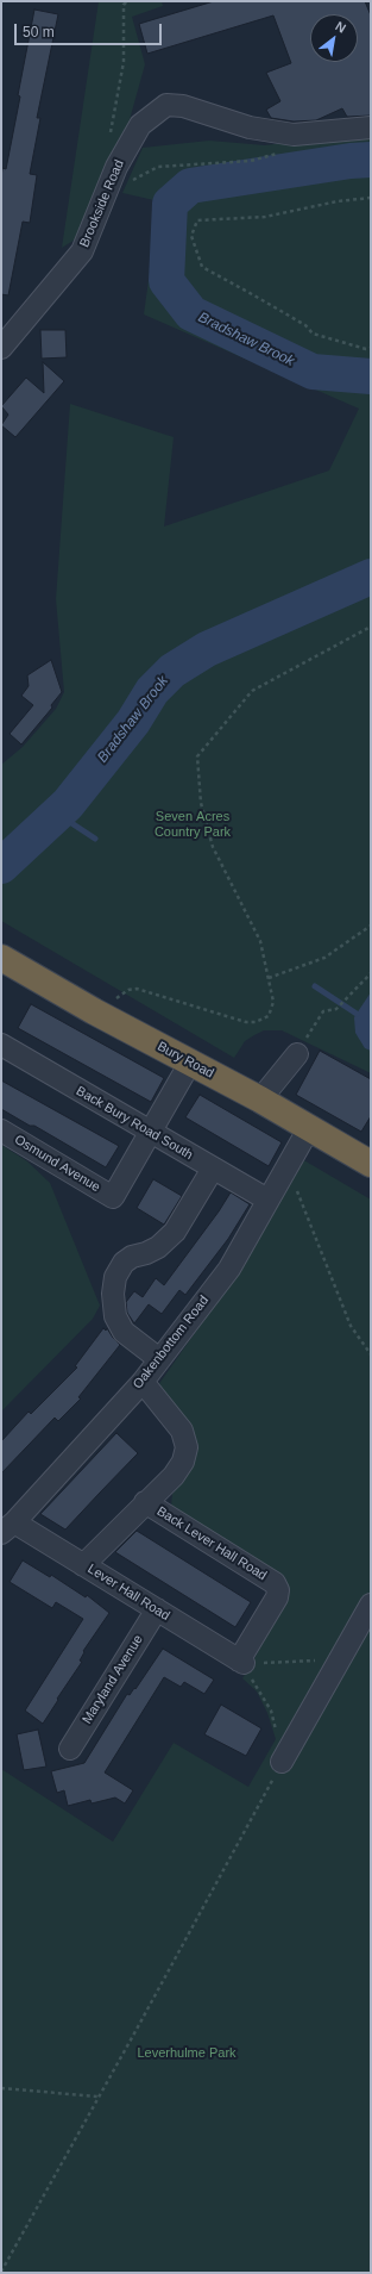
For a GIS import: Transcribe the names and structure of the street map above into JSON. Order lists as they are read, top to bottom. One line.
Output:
{"streets":{"highway":["Bury Road"],"street":["Brookside Road","Back Bury Road South","Osmund Avenue","Oakenbottom Road","Back Lever Hall Road","Lever Hall Road","Maryland Avenue"]},"crossings":[["Bury Road","Oakenbottom Road"],["Back Bury Road South","Osmund Avenue"],["Back Bury Road South","Oakenbottom Road"],["Oakenbottom Road","Lever Hall Road"],["Back Lever Hall Road","Lever Hall Road"],["Lever Hall Road","Maryland Avenue"]],"water":["Bradshaw Brook"],"parks":["Seven Acres Country Park","Leverhulme Park"],"scale_bar":"50 m","north":"top right"}
